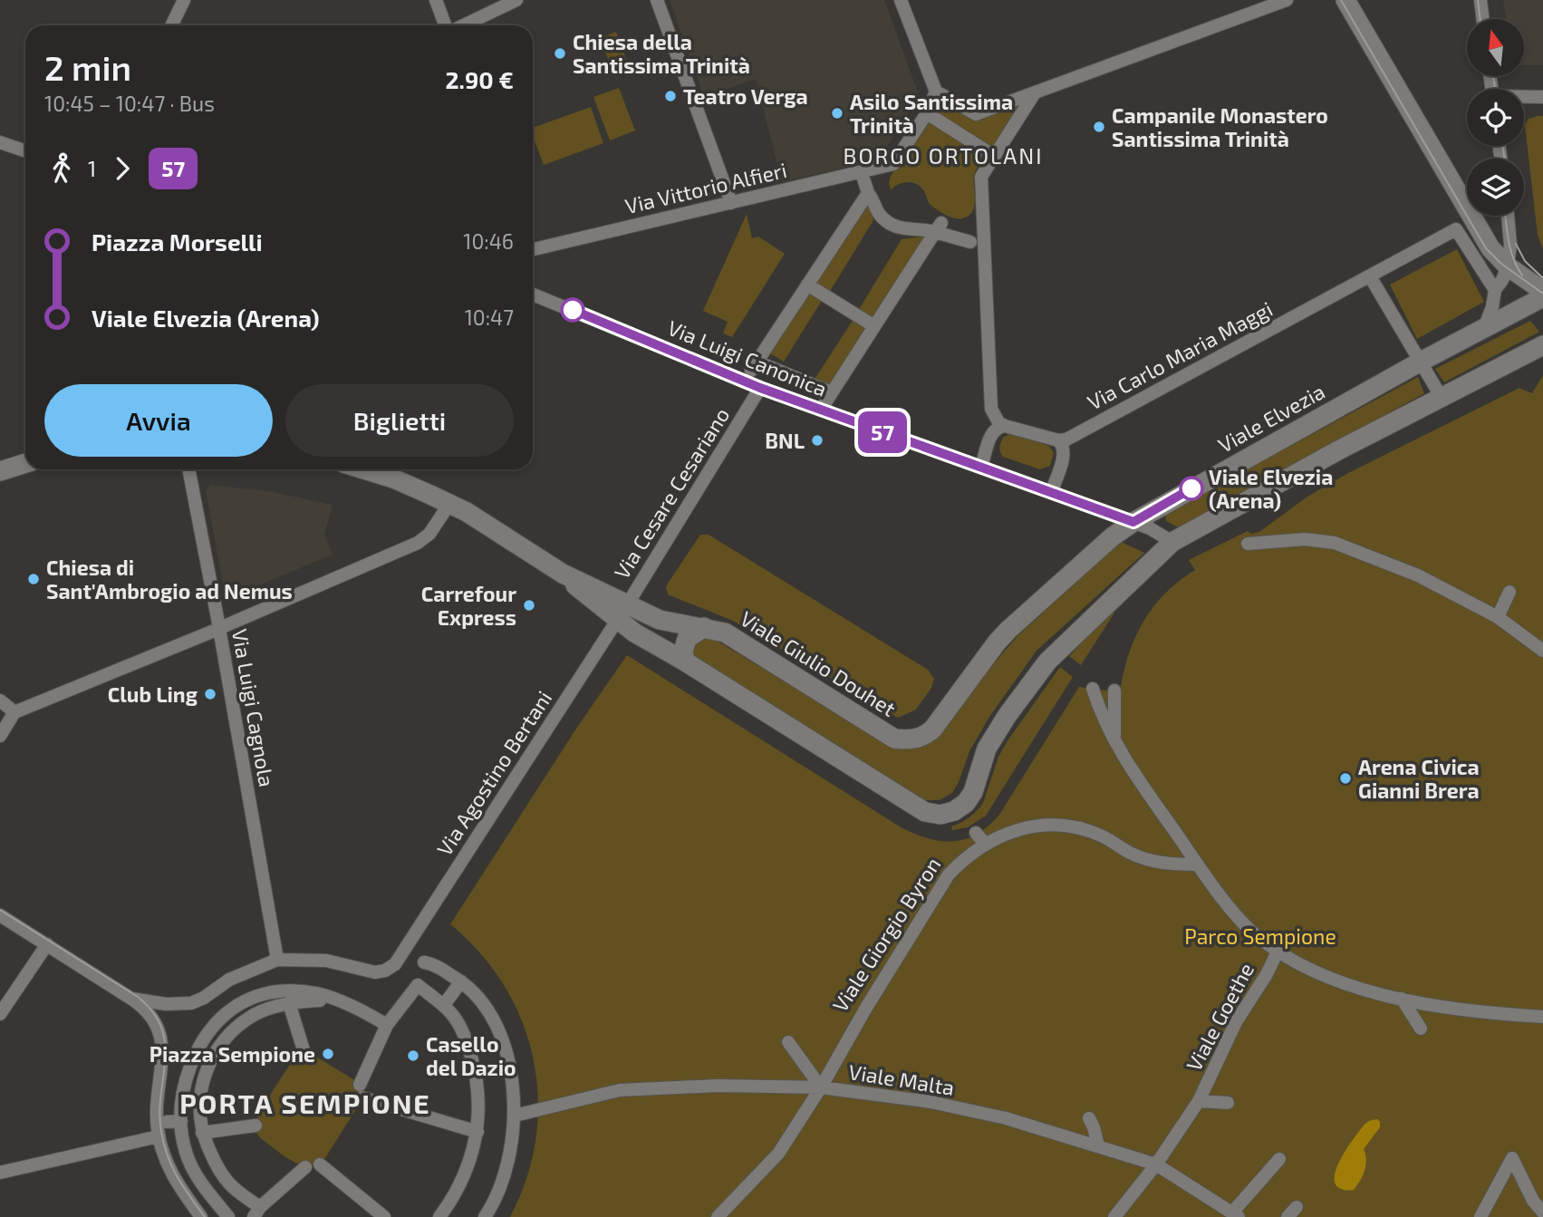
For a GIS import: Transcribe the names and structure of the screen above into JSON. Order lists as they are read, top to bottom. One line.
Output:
{"streets":{"main road":["Viale Elvezia","Viale Giulio Douhet"],"street":["Via Vittorio Alfieri","Via Carlo Maria Maggi","Via Luigi Canonica","Via Cesare Cesariano","Via Luigi Cagnola","Via Agostino Bertani","Viale Giorgio Byron","Viale Goethe","Viale Malta"]},"crossings":[["Via Luigi Canonica","Viale Elvezia"],["Via Luigi Canonica","Via Cesare Cesariano"],["Viale Elvezia","Viale Giulio Douhet"],["Via Cesare Cesariano","Viale Giulio Douhet"],["Via Cesare Cesariano","Via Agostino Bertani"],["Viale Giulio Douhet","Via Agostino Bertani"],["Via Luigi Cagnola","Via Agostino Bertani"],["Viale Giorgio Byron","Viale Malta"],["Viale Goethe","Viale Malta"]],"districts":["BORGO ORTOLANI","PORTA SEMPIONE"],"parks":["Parco Sempione"],"places":["Chiesa della Santissima Trinità","Teatro Verga","Asilo Santissima Trinità","Campanile Monastero Santissima Trinità","BNL","Viale Elvezia (Arena)","Chiesa di Sant'Ambrogio ad Nemus","Carrefour Express","Club Ling","Arena Civica Gianni Brera","Piazza Sempione","Casello del Dazio"],"lines":["bus line 57"],"north":"top","page":{"on_map":"57","heading":["2 min","10:45 – 10:47 · Bus","2.90 €"],"legs":["1","57"],"list":[{"name":"Piazza Morselli","value":"10:46"},{"name":"Viale Elvezia (Arena)","value":"10:47"}],"buttons":["Avvia","Biglietti"]}}
